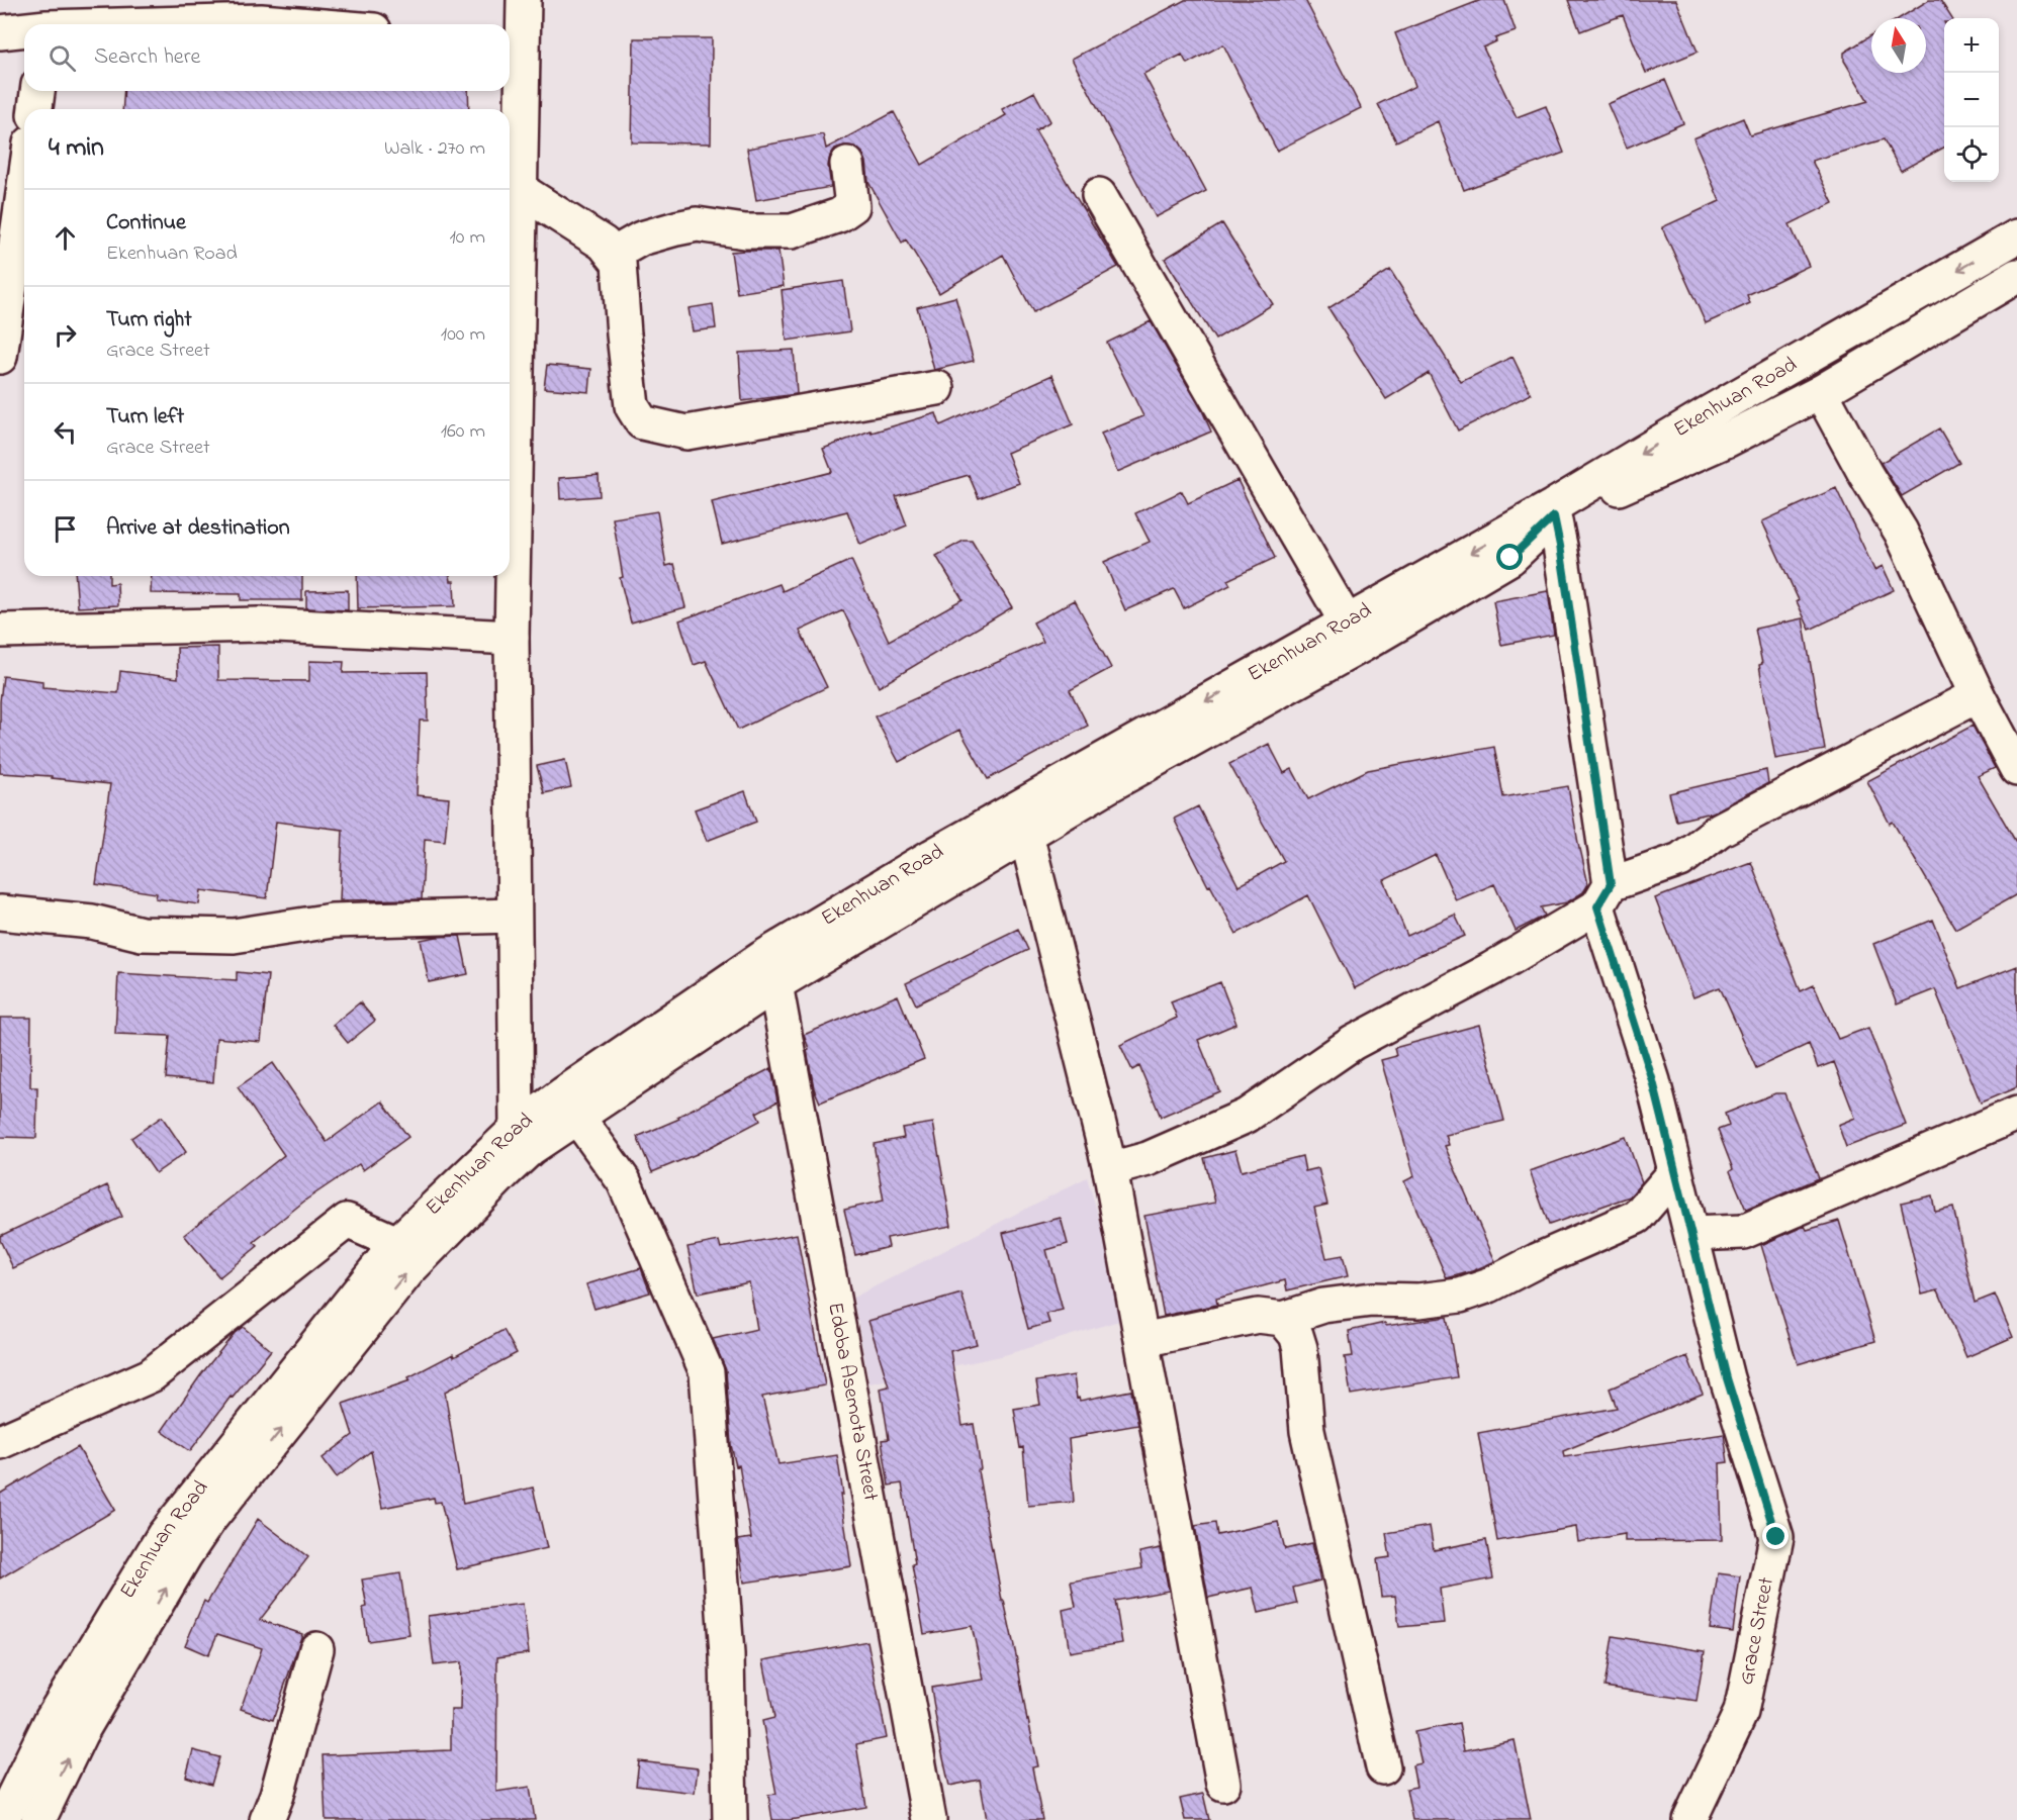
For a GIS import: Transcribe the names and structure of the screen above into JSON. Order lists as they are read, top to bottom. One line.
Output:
{"streets":{"street":["Ekenhuan Road","Edoba Asemota Street","Grace Street"]},"crossings":[["Ekenhuan Road","Edoba Asemota Street"],["Ekenhuan Road","Grace Street"]],"north":"top","page":{"map_buttons":["+","−"],"search":"Search here","heading":["4 min","Walk · 270 m"],"list":[["Continue","Ekenhuan Road","10 m"],["Turn right","Grace Street","100 m"],["Turn left","Grace Street","160 m"],"Arrive at destination"]}}
